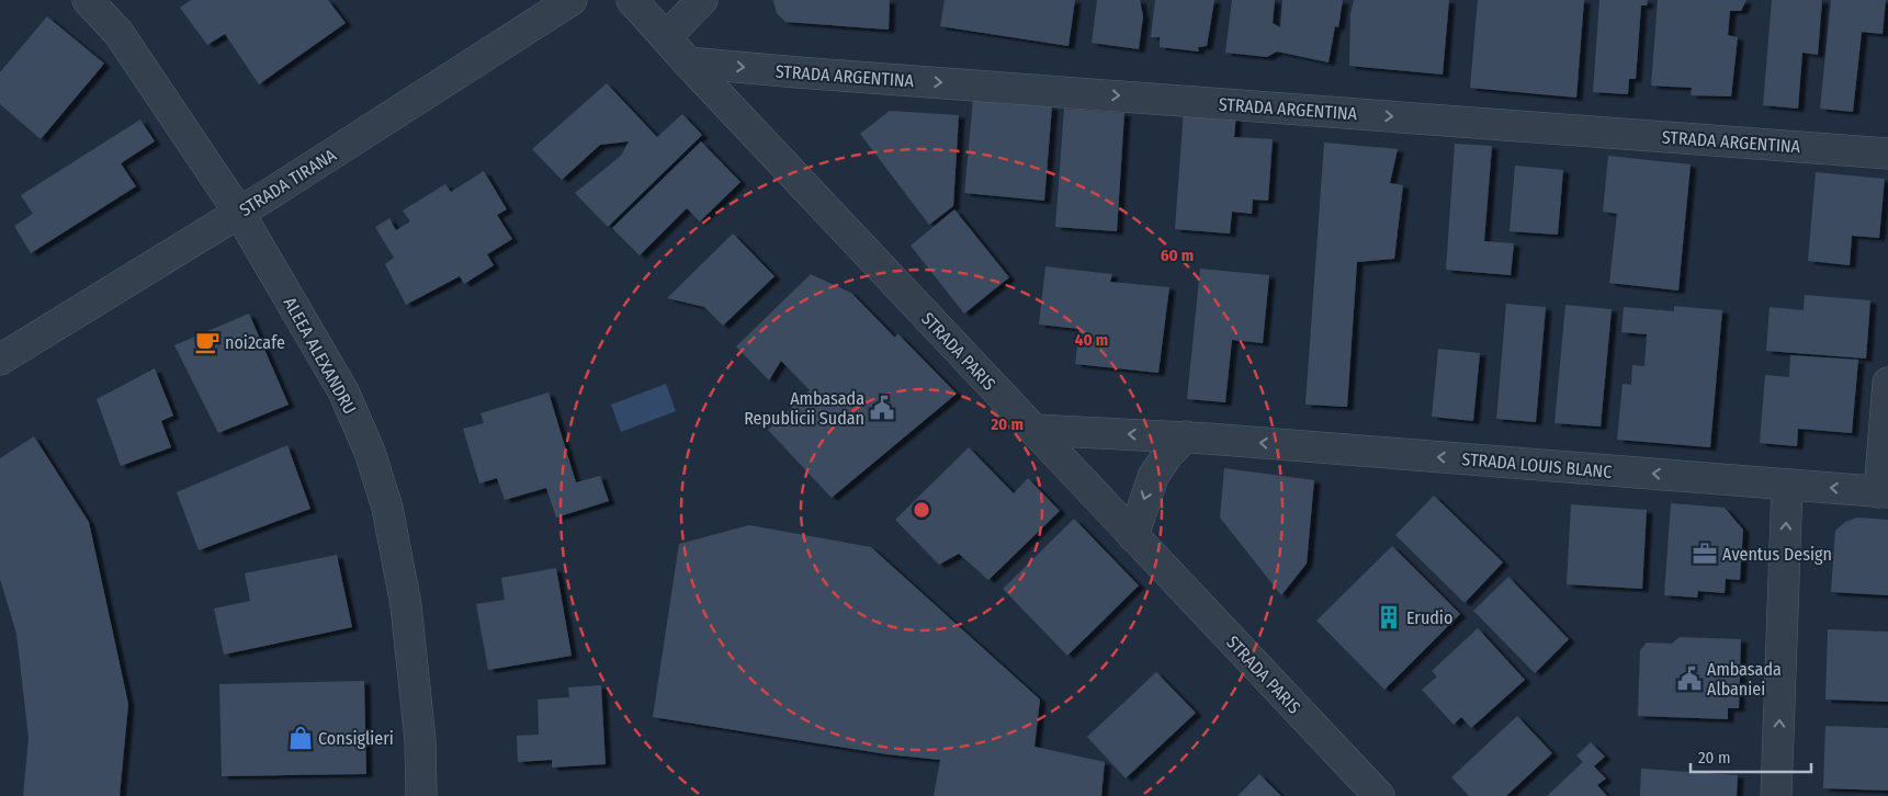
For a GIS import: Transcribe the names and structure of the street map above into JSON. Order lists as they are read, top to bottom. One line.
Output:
{"streets":{"street":["STRADA ARGENTINA","STRADA TIRANA","STRADA PARIS","ALEEA ALEXANDRU","STRADA LOUIS BLANC"]},"crossings":[["STRADA ARGENTINA","STRADA PARIS"],["STRADA TIRANA","ALEEA ALEXANDRU"],["STRADA PARIS","STRADA LOUIS BLANC"]],"one_way":["STRADA ARGENTINA","STRADA LOUIS BLANC"],"places":{"cafe":["noi2cafe"],"public building":["Ambasada Republicii Sudan","Ambasada Albaniei"],"office":["Aventus Design"],"building":["Erudio"],"shop":["Consiglieri"]},"scale_bar":"20 m","rings":["60 m","40 m","20 m"]}
